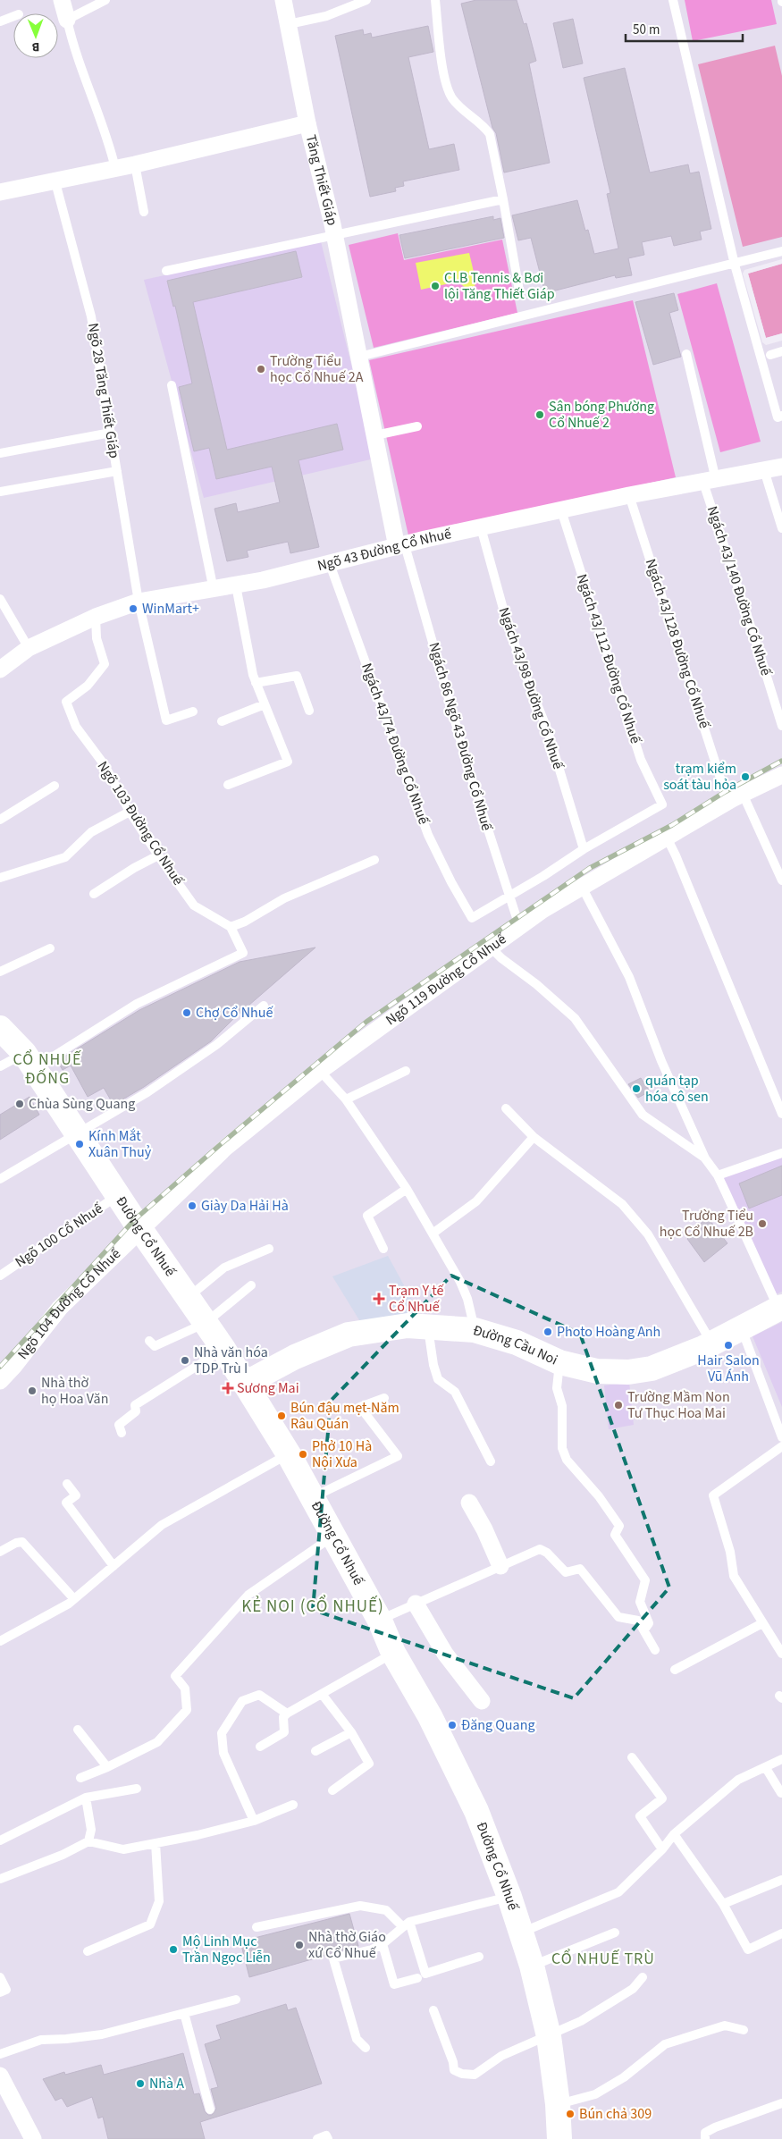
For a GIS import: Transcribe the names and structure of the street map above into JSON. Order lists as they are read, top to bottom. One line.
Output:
{"streets":{"main road":["Đường Cổ Nhuế","Đường Cầu Noi"],"street":["Tăng Thiết Giáp","Ngõ 43 Đường Cổ Nhuế","Ngõ 119 Đường Cổ Nhuế","Ngõ 104 Đường Cổ Nhuế"],"lane":["Ngõ 28 Tăng Thiết Giáp","Ngách 43/140 Đường Cổ Nhuế","Ngách 43/128 Đường Cổ Nhuế","Ngách 43/112 Đường Cổ Nhuế","Ngách 43/98 Đường Cổ Nhuế","Ngách 86 Ngõ 43 Đường Cổ Nhuế","Ngách 43/74 Đường Cổ Nhuế","Ngõ 103 Đường Cổ Nhuế","Ngõ 100 Cổ Nhuế"]},"crossings":[["Tăng Thiết Giáp","Ngõ 28 Tăng Thiết Giáp"],["Tăng Thiết Giáp","Ngõ 43 Đường Cổ Nhuế"],["Tăng Thiết Giáp","Ngách 86 Ngõ 43 Đường Cổ Nhuế"],["Ngõ 28 Tăng Thiết Giáp","Ngõ 43 Đường Cổ Nhuế"],["Ngõ 43 Đường Cổ Nhuế","Ngách 43/140 Đường Cổ Nhuế"],["Ngõ 43 Đường Cổ Nhuế","Ngách 43/128 Đường Cổ Nhuế"],["Ngõ 43 Đường Cổ Nhuế","Ngách 43/112 Đường Cổ Nhuế"],["Ngõ 43 Đường Cổ Nhuế","Ngách 43/98 Đường Cổ Nhuế"],["Ngõ 43 Đường Cổ Nhuế","Ngách 86 Ngõ 43 Đường Cổ Nhuế"],["Ngõ 43 Đường Cổ Nhuế","Ngách 43/74 Đường Cổ Nhuế"],["Ngõ 43 Đường Cổ Nhuế","Ngõ 103 Đường Cổ Nhuế"],["Ngách 43/112 Đường Cổ Nhuế","Ngách 43/98 Đường Cổ Nhuế"],["Ngách 86 Ngõ 43 Đường Cổ Nhuế","Ngách 43/74 Đường Cổ Nhuế"],["Ngách 86 Ngõ 43 Đường Cổ Nhuế","Ngõ 119 Đường Cổ Nhuế"],["Ngõ 119 Đường Cổ Nhuế","Đường Cổ Nhuế"],["Ngõ 119 Đường Cổ Nhuế","Ngõ 104 Đường Cổ Nhuế"],["Ngõ 100 Cổ Nhuế","Đường Cổ Nhuế"],["Đường Cổ Nhuế","Ngõ 104 Đường Cổ Nhuế"],["Đường Cổ Nhuế","Đường Cầu Noi"]],"districts":["CỔ NHUẾ ĐỐNG","KẺ NOI (CỔ NHUẾ)","CỔ NHUẾ TRÙ"],"places":{"other":["CLB Tennis & Bơi lội Tăng Thiết Giáp","Trường Tiểu học Cổ Nhuế 2A","Sân bóng Phường Cổ Nhuế 2","WinMart+","trạm kiểm soát tàu hỏa","Chợ Cổ Nhuế","quán tạp hóa cô sen","Chùa Sùng Quang","Kính Mắt Xuân Thuỷ","Giày Da Hải Hà","Trường Tiểu học Cổ Nhuế 2B","Photo Hoàng Anh","Hair Salon Vũ Ánh","Nhà văn hóa TDP Trù I","Nhà thờ họ Hoa Văn","Trường Mầm Non Tư Thục Hoa Mai","Bún đậu mẹt-Năm Râu Quán","Phở 10 Hà Nội Xưa","Đăng Quang","Nhà thờ Giáo xứ Cổ Nhuế","Mộ Linh Mục Trần Ngọc Liễn","Nhà A","Bún chả 309"],"health":["Trạm Y tế Cổ Nhuế","Sương Mai"]},"scale_bar":"50 m","north":"bottom"}
